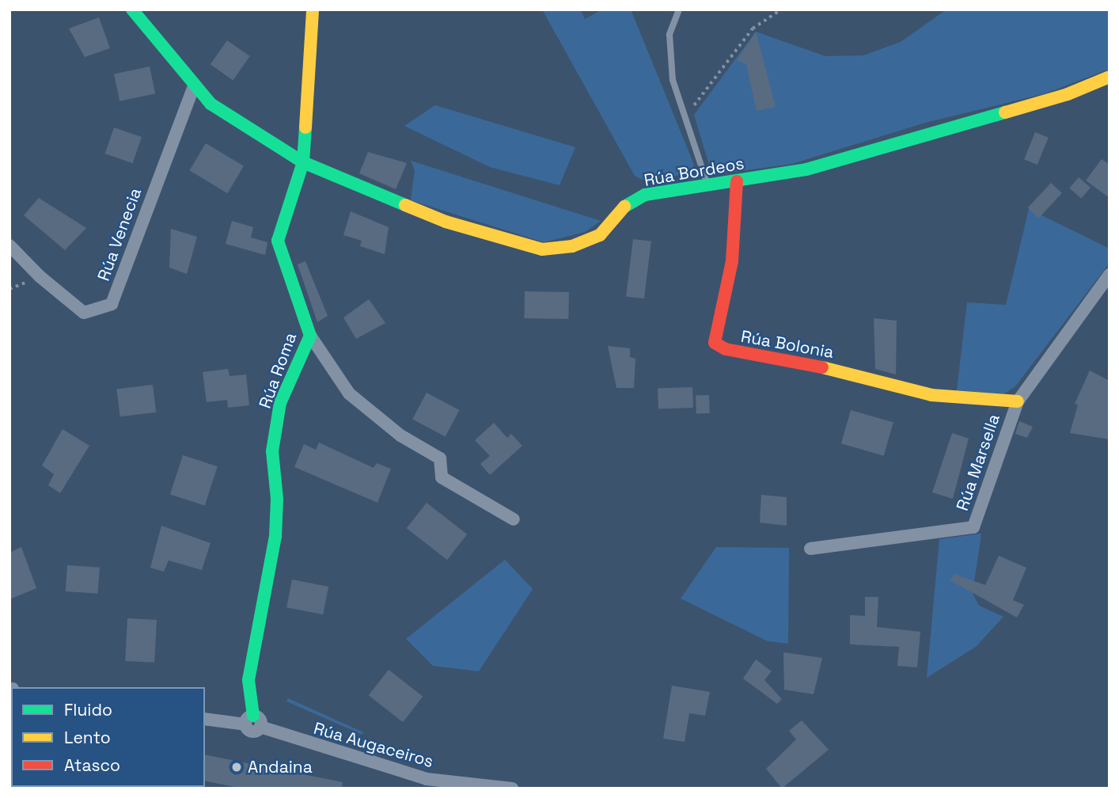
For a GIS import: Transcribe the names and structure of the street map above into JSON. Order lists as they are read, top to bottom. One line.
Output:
{"streets":{"street":["Rúa Bordeos","Rúa Venecia","Rúa Bolonia","Rúa Roma","Rúa Marsella","Rúa Augaceiros"]},"crossings":[["Rúa Bordeos","Rúa Venecia"],["Rúa Bordeos","Rúa Bolonia"],["Rúa Bordeos","Rúa Roma"],["Rúa Bolonia","Rúa Marsella"],["Rúa Roma","Rúa Augaceiros"]],"places":["Andaina"],"legend":["Fluido","Lento","Atasco"]}
